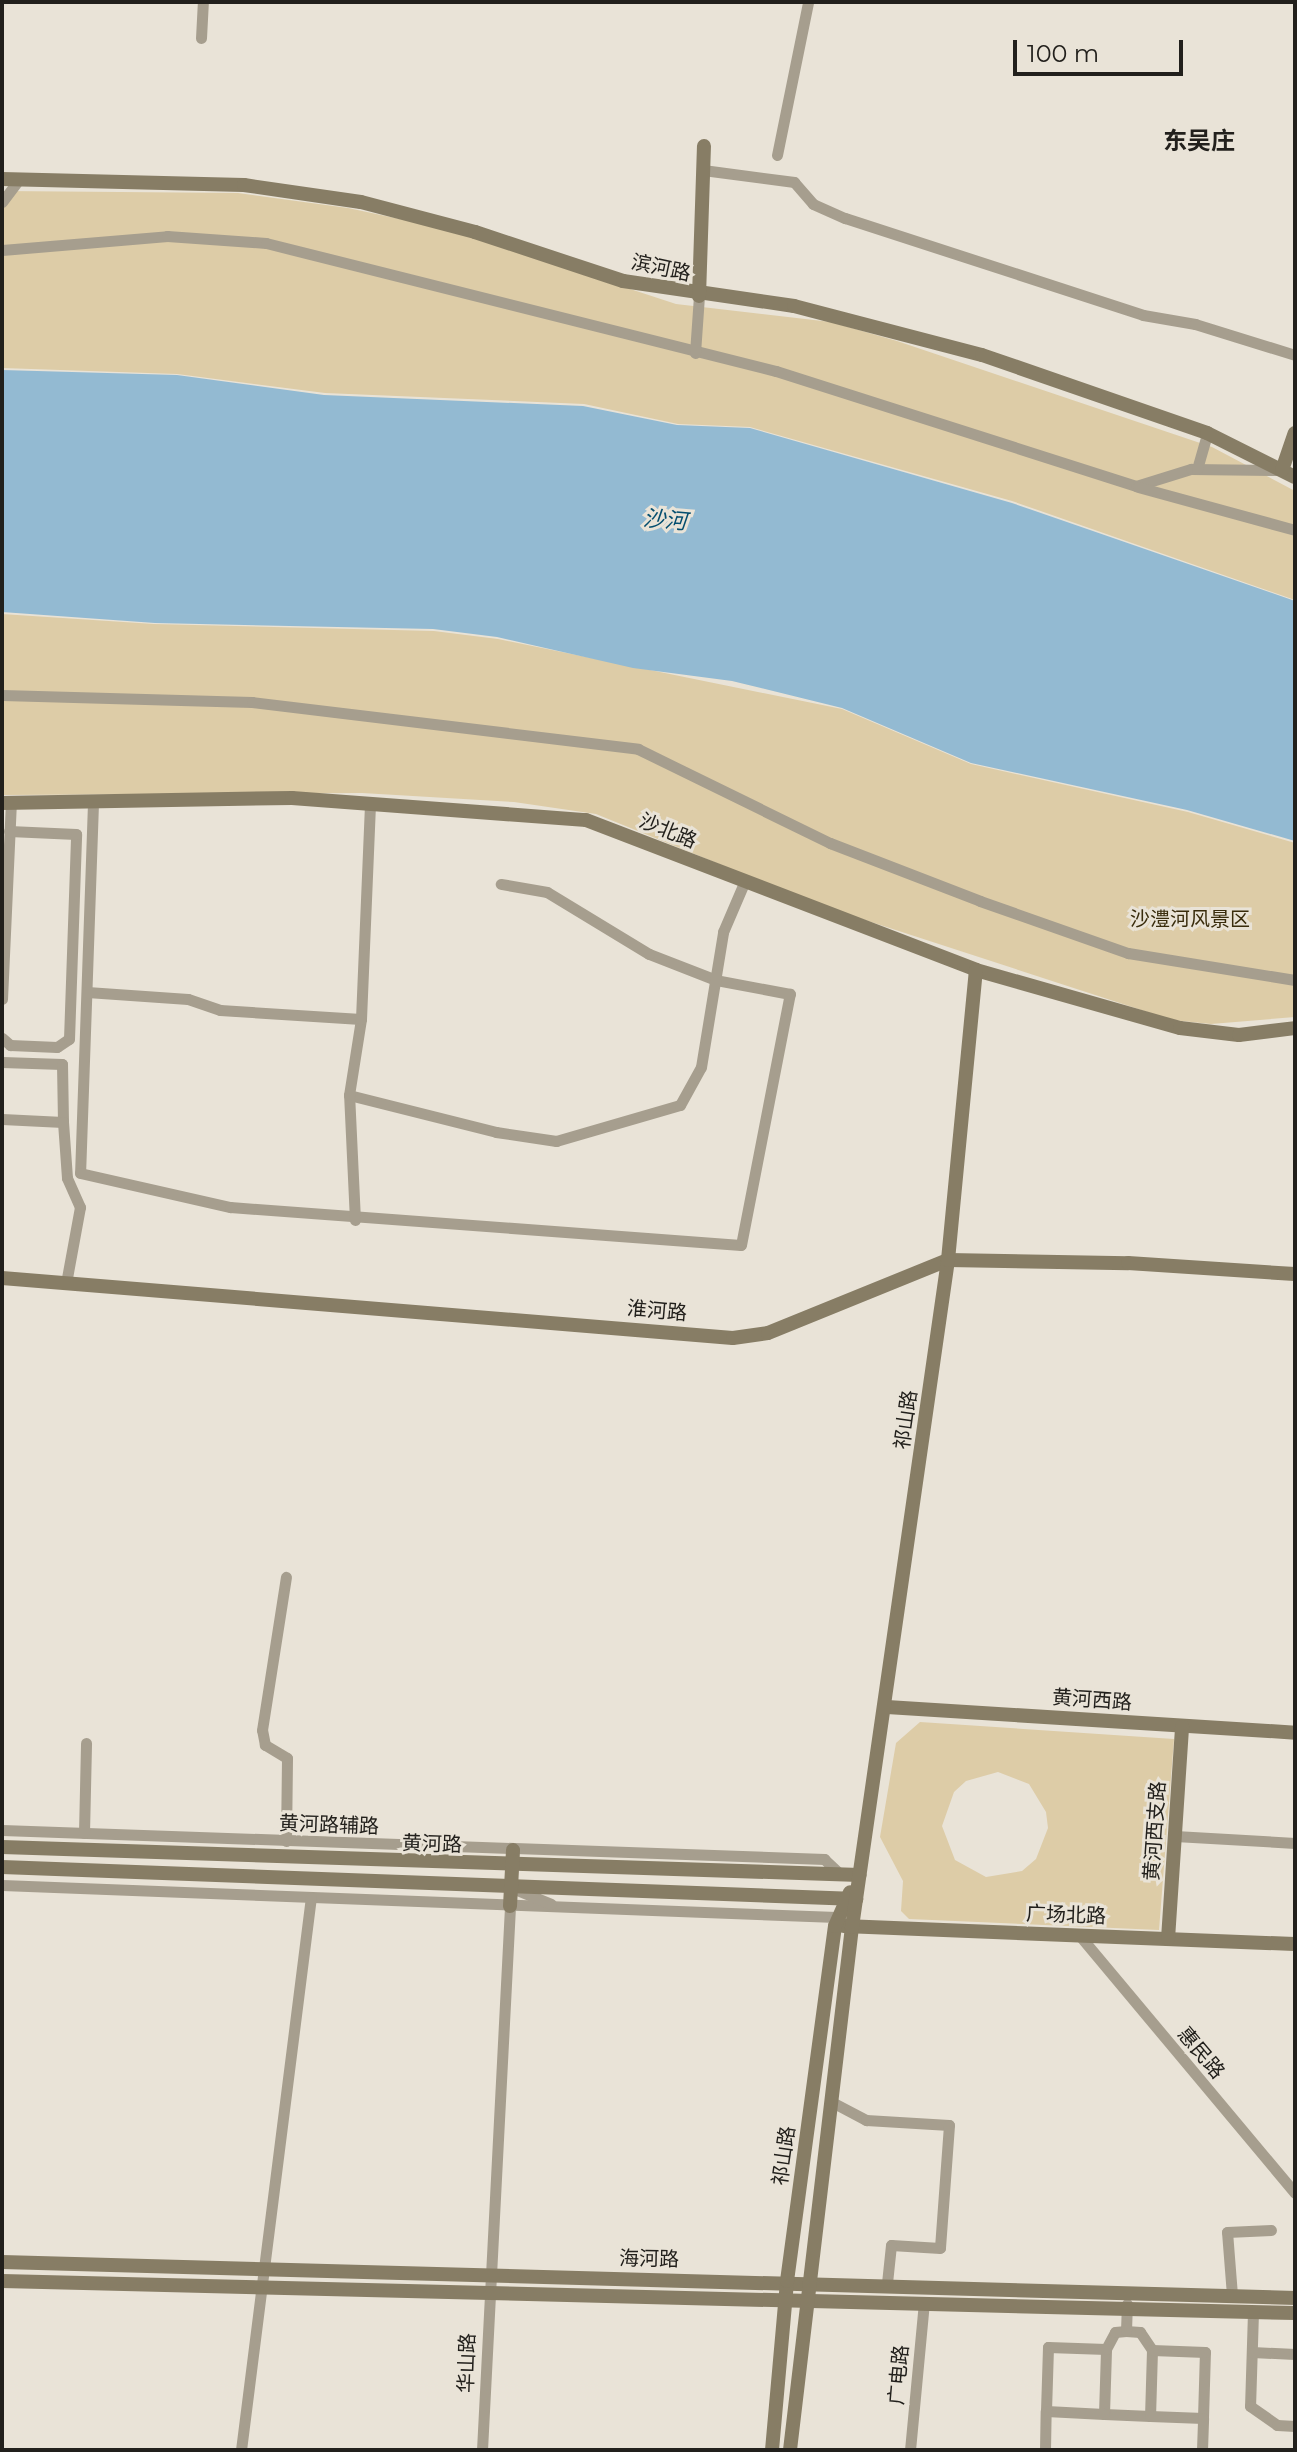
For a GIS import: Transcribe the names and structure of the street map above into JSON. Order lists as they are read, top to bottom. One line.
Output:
{"streets":{"street":["滨河路","沙北路","淮河路","祁山路","黄河西路","黄河路辅路","黄河西支路","黄河路","广场北路","惠民路","海河路","华山路","广电路"]},"crossings":[["沙北路","祁山路"],["淮河路","祁山路"],["祁山路","黄河西路"],["祁山路","黄河路"],["祁山路","广场北路"],["祁山路","海河路"],["黄河西路","黄河西支路"],["黄河路辅路","黄河路"],["黄河西支路","广场北路"],["广场北路","惠民路"],["海河路","华山路"],["海河路","广电路"]],"districts":["东吴庄"],"water":["沙河"],"parks":["沙澧河风景区"],"scale_bar":"100 m"}
